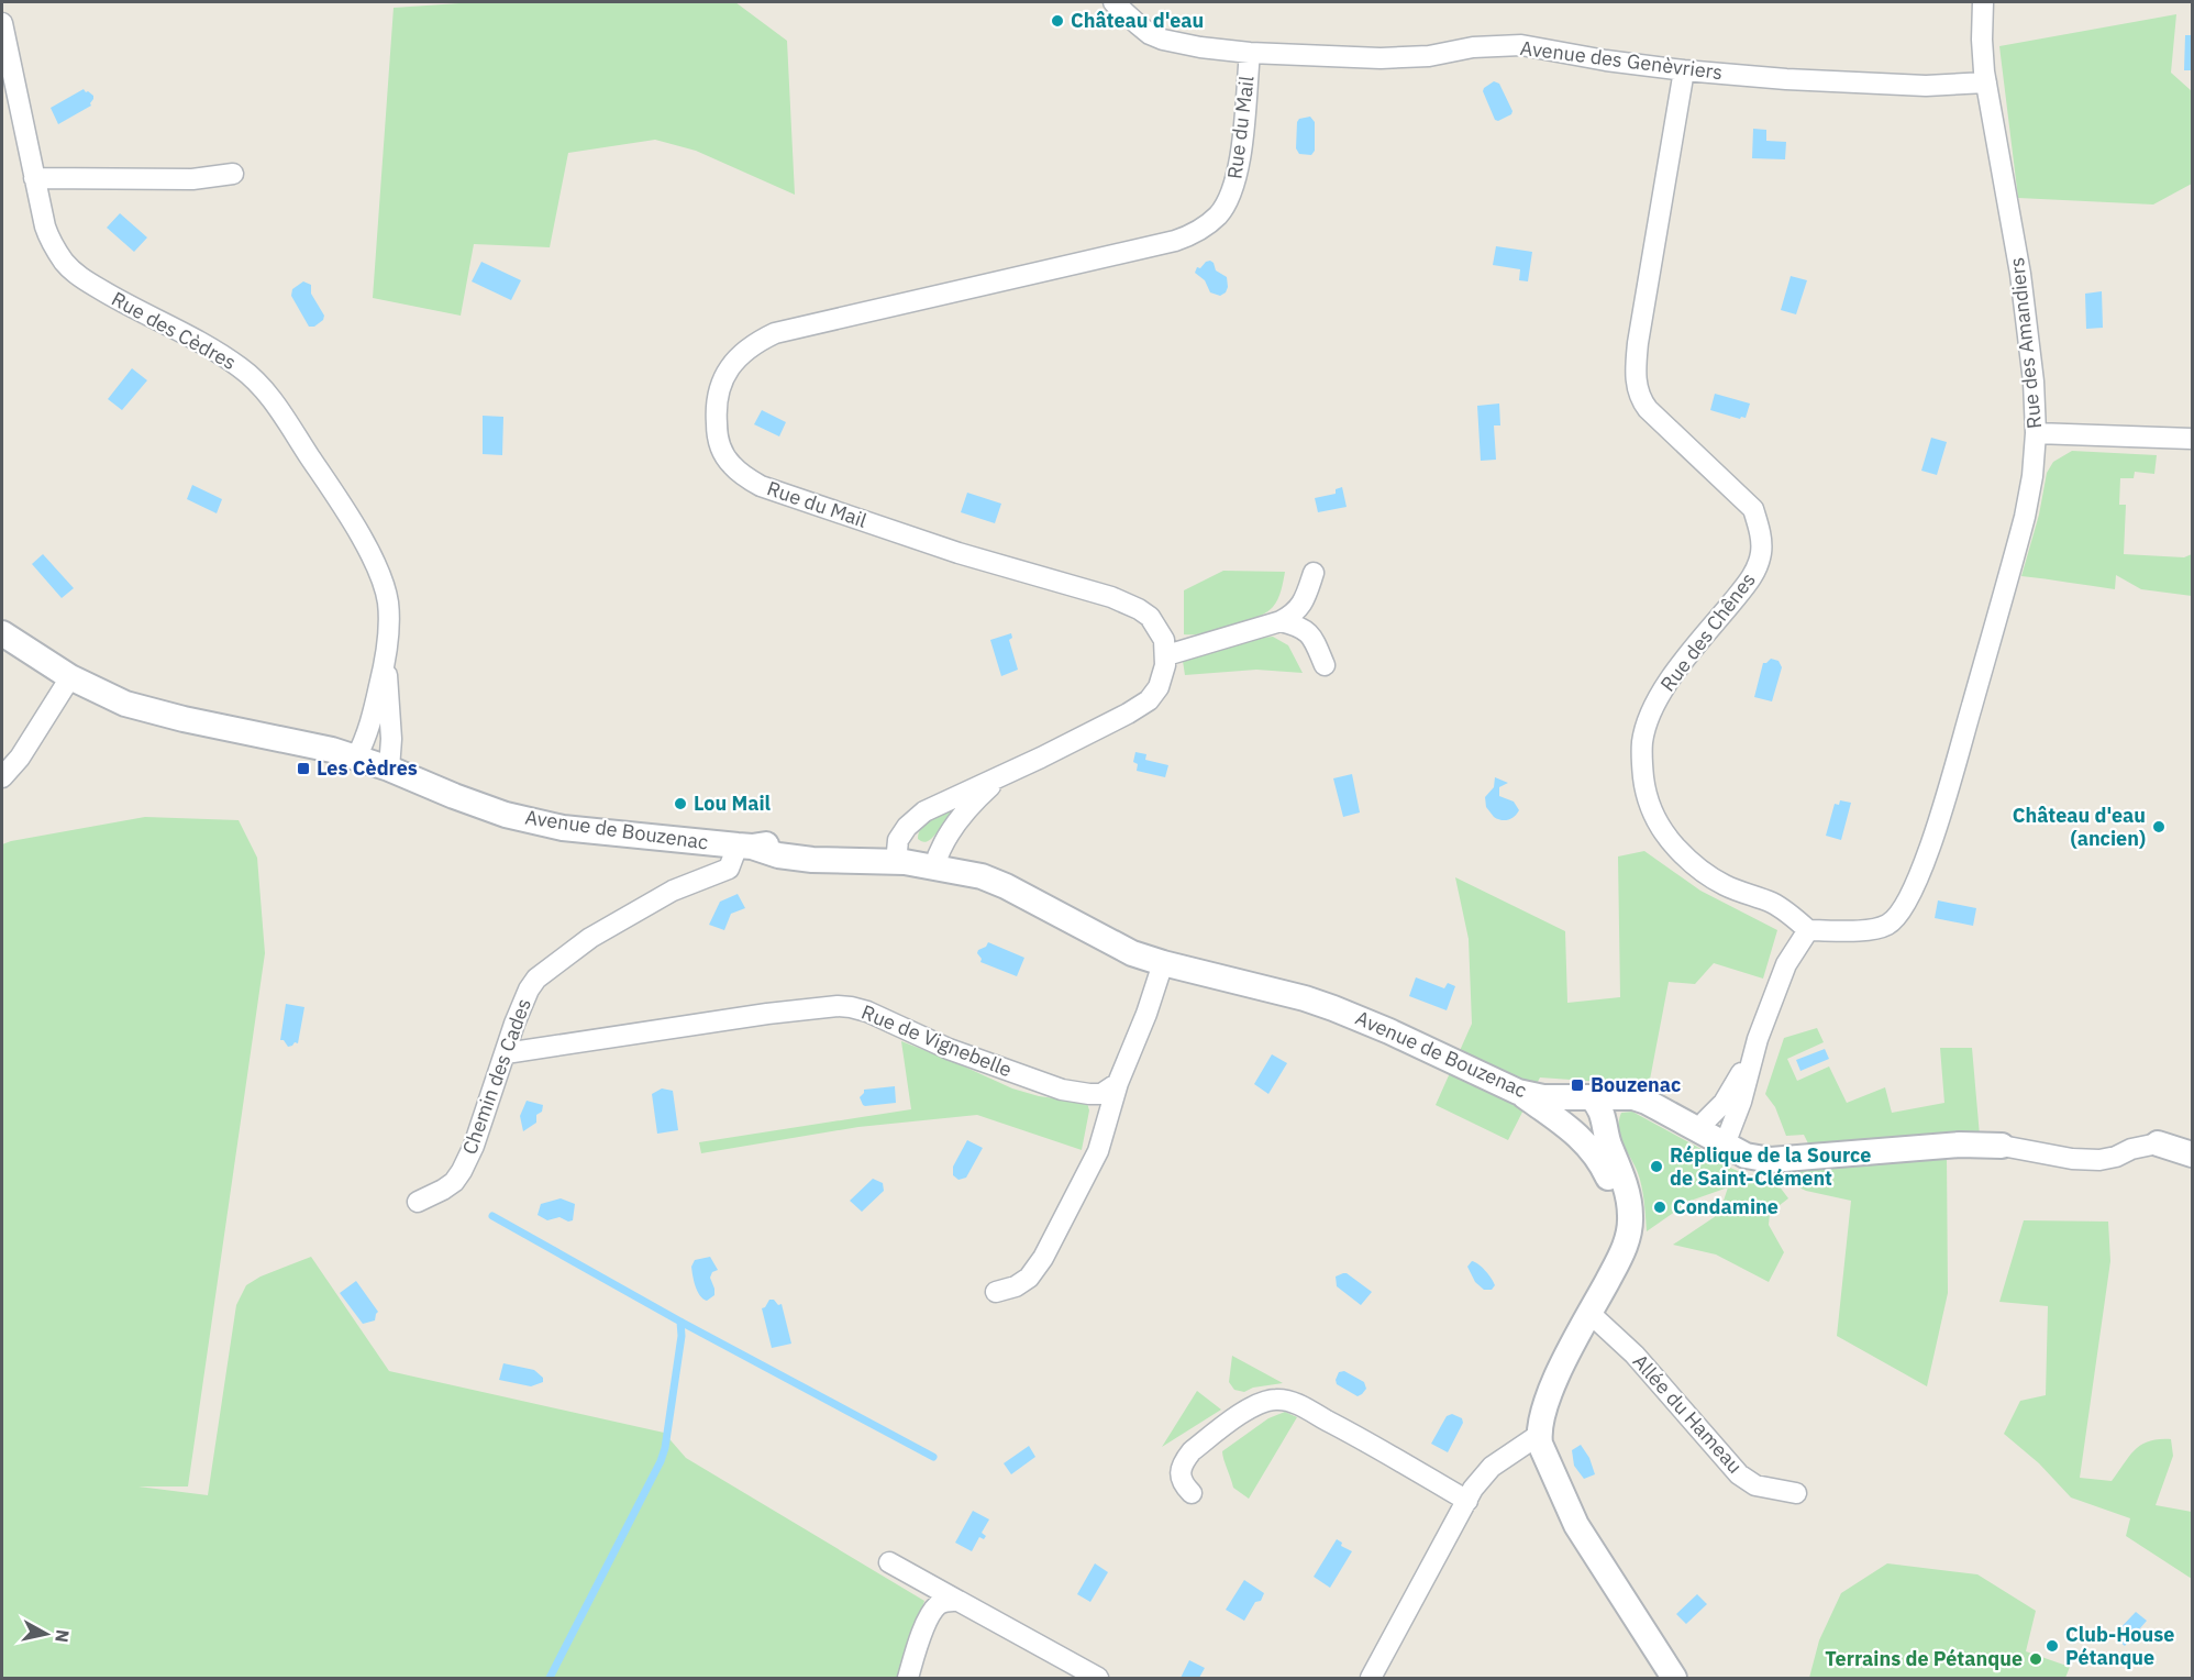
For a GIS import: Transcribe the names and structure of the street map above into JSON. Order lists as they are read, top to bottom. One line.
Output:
{"streets":{"street":["Avenue des Genèvriers","Rue du Mail","Rue des Cèdres","Rue des Amandiers","Rue des Chênes","Avenue de Bouzenac","Rue de Vignebelle","Chemin des Cades","Allée du Hameau"]},"crossings":[["Avenue des Genèvriers","Rue du Mail"],["Avenue des Genèvriers","Rue des Amandiers"],["Avenue des Genèvriers","Rue des Chênes"],["Rue des Cèdres","Avenue de Bouzenac"],["Rue des Amandiers","Rue des Chênes"],["Avenue de Bouzenac","Chemin des Cades"],["Rue de Vignebelle","Chemin des Cades"]],"places":{"other":["Château d'eau","Lou Mail","Château d'eau (ancien)","Réplique de la Source de Saint-Clément","Condamine","Club-House Pétanque","Terrains de Pétanque"],"transit":["Les Cèdres","Bouzenac"]},"north":"right"}
